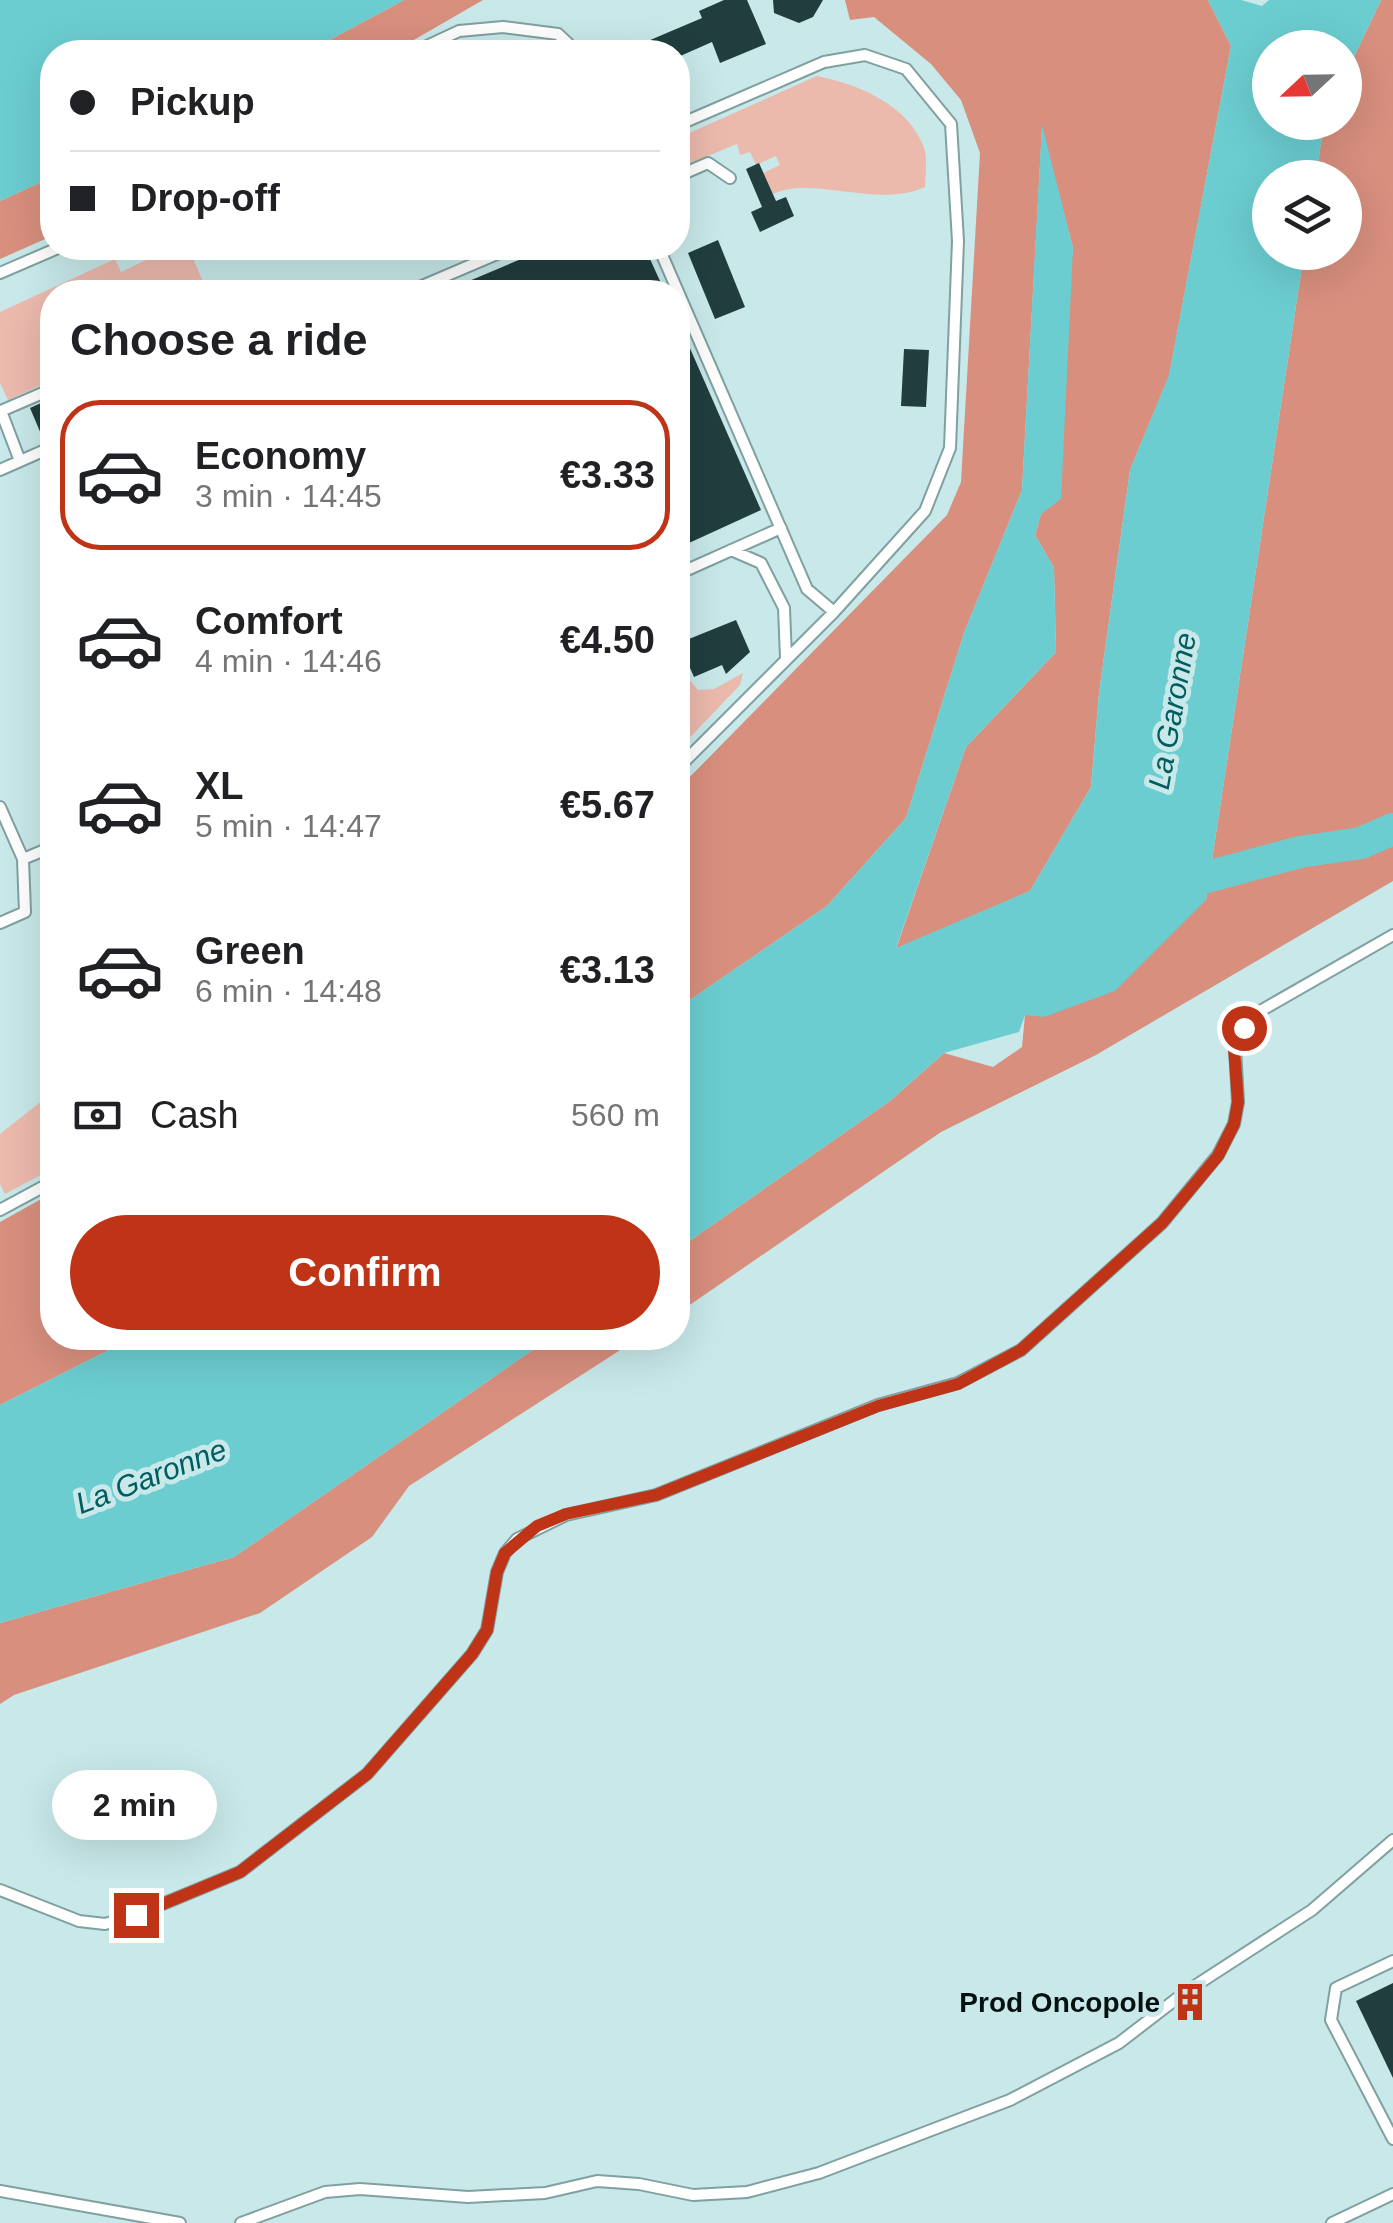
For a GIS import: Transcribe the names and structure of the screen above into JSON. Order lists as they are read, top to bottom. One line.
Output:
{"water":["La Garonne"],"places":{"building":["Prod Oncopole"]},"north":"left","page":{"banner":["Pickup","Drop-off"],"heading":"Choose a ride","list":[{"name":"Economy","note":"3 min · 14:45","value":"€3.33"},{"name":"Comfort","note":"4 min · 14:46","value":"€4.50"},{"name":"XL","note":"5 min · 14:47","value":"€5.67"},{"name":"Green","note":"6 min · 14:48","value":"€3.13"}],"pay":["Cash","560 m"],"buttons":"Confirm","bubble":"2 min"}}
